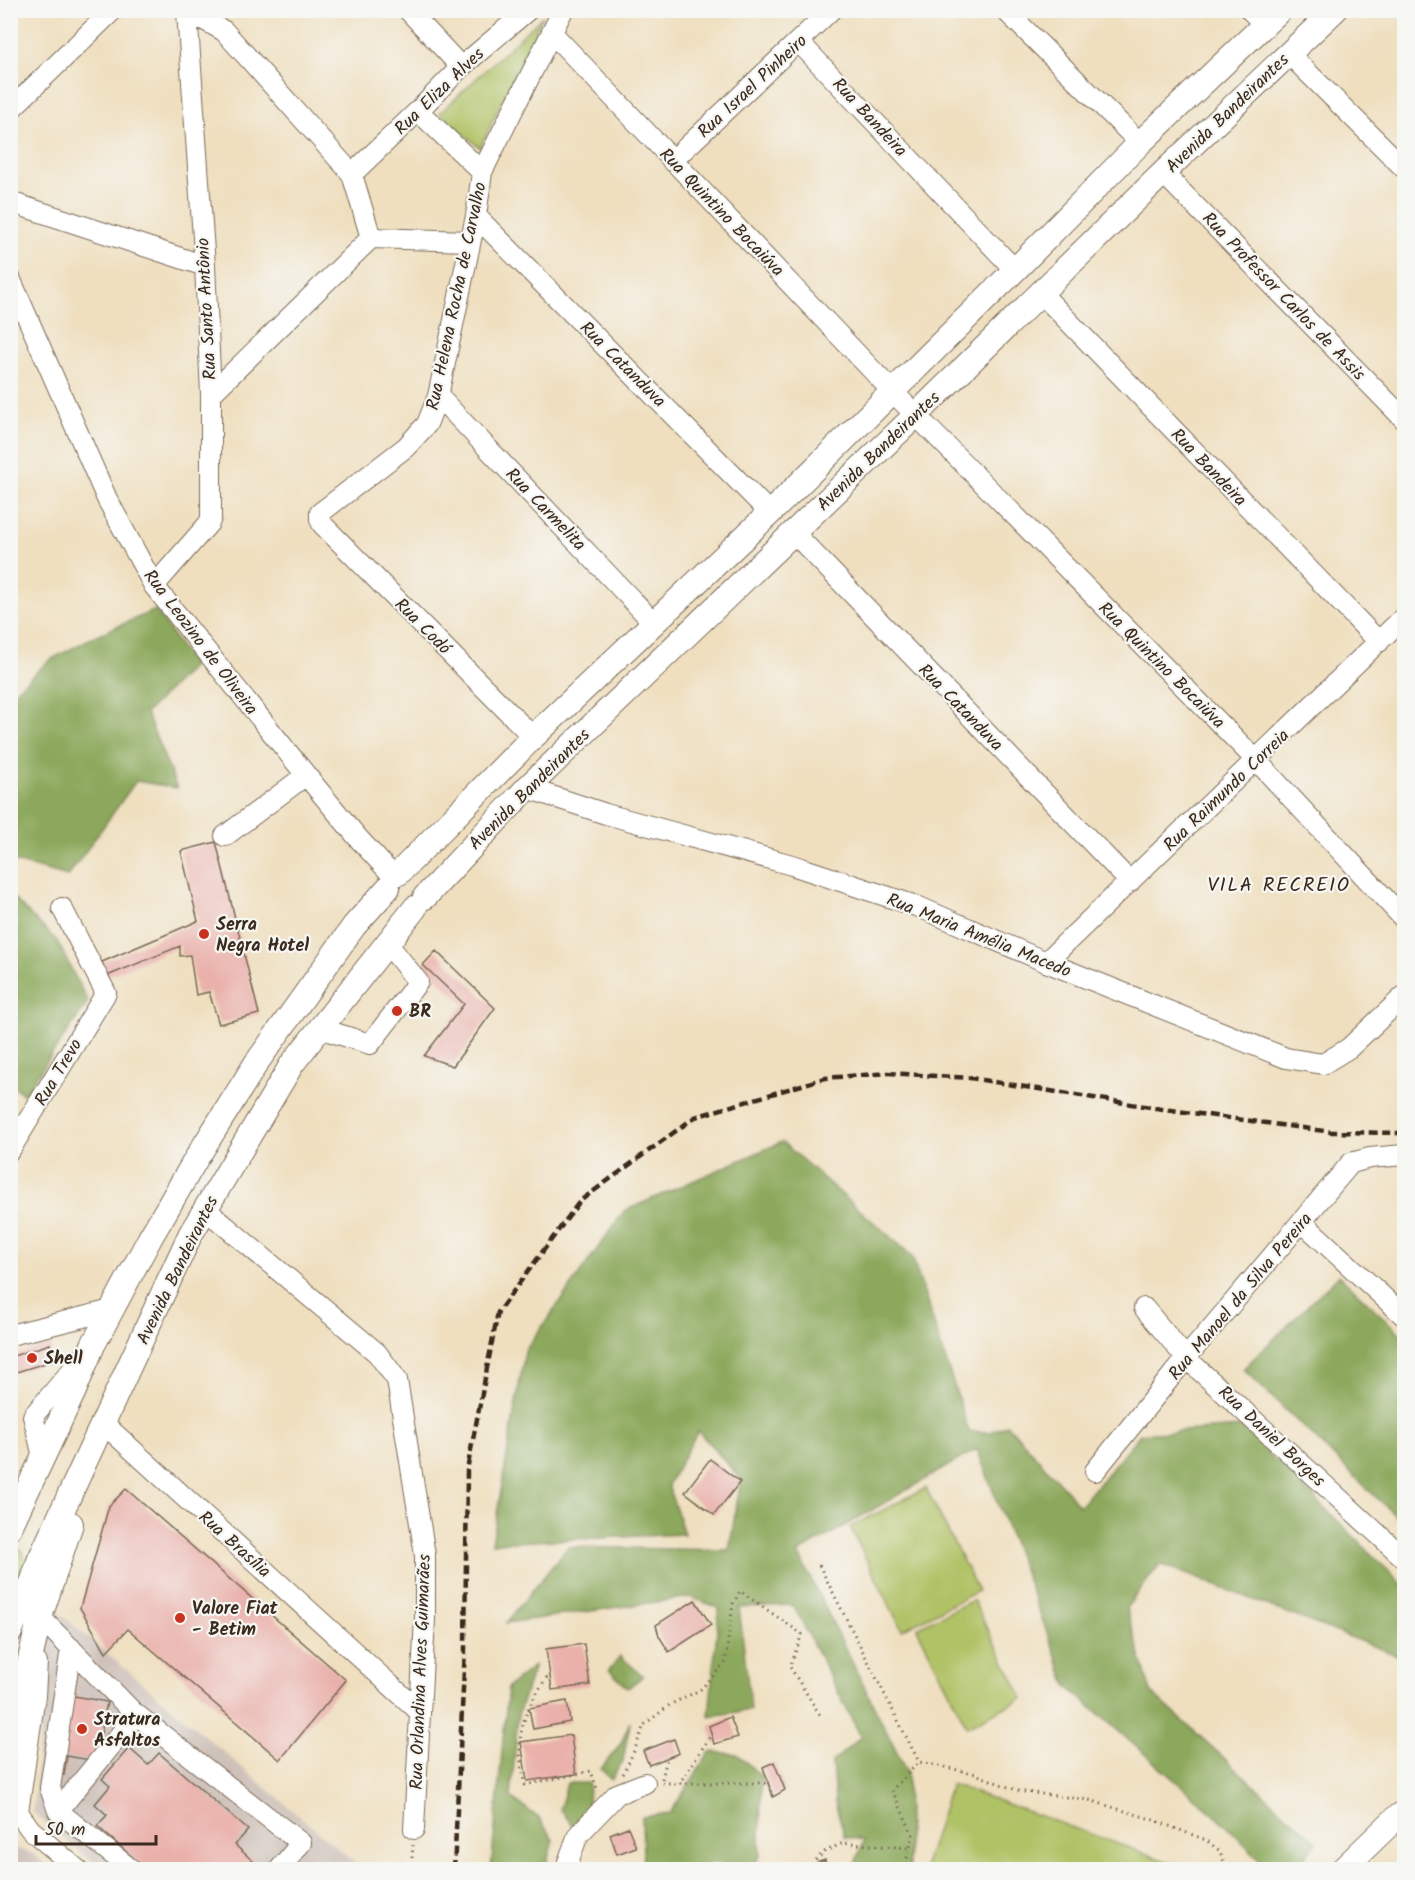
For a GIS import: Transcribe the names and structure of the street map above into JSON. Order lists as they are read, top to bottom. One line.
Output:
{"streets":{"main road":["Avenida Bandeirantes"],"street":["Rua Israel Pinheiro","Rua Eliza Alves","Rua Bandeira","Rua Quintino Bocaiúva","Rua Helena Rocha de Carvalho","Rua Professor Carlos de Assis","Rua Santo Antônio","Rua Catanduva","Rua Carmelita","Rua Codó","Rua Leozino de Oliveira","Rua Raimundo Correia","Rua Maria Amélia Macedo","Rua Trevo","Rua Manoel da Silva Pereira","Rua Daniel Borges","Rua Brasília","Rua Orlandina Alves Guimarães"]},"crossings":[["Rua Israel Pinheiro","Rua Bandeira"],["Rua Israel Pinheiro","Rua Quintino Bocaiúva"],["Avenida Bandeirantes","Rua Bandeira"],["Avenida Bandeirantes","Rua Quintino Bocaiúva"],["Avenida Bandeirantes","Rua Professor Carlos de Assis"],["Avenida Bandeirantes","Rua Catanduva"],["Avenida Bandeirantes","Rua Carmelita"],["Avenida Bandeirantes","Rua Codó"],["Avenida Bandeirantes","Rua Leozino de Oliveira"],["Avenida Bandeirantes","Rua Maria Amélia Macedo"],["Avenida Bandeirantes","Rua Brasília"],["Avenida Bandeirantes","Rua Orlandina Alves Guimarães"],["Rua Bandeira","Rua Raimundo Correia"],["Rua Quintino Bocaiúva","Rua Helena Rocha de Carvalho"],["Rua Quintino Bocaiúva","Rua Raimundo Correia"],["Rua Helena Rocha de Carvalho","Rua Catanduva"],["Rua Helena Rocha de Carvalho","Rua Carmelita"],["Rua Helena Rocha de Carvalho","Rua Codó"],["Rua Santo Antônio","Rua Leozino de Oliveira"],["Rua Catanduva","Rua Raimundo Correia"],["Rua Raimundo Correia","Rua Maria Amélia Macedo"],["Rua Manoel da Silva Pereira","Rua Daniel Borges"],["Rua Brasília","Rua Orlandina Alves Guimarães"]],"districts":["VILA RECREIO"],"places":["Serra Negra Hotel","BR","Shell","Valore Fiat - Betim","Stratura Asfaltos"],"scale_bar":"50 m"}
